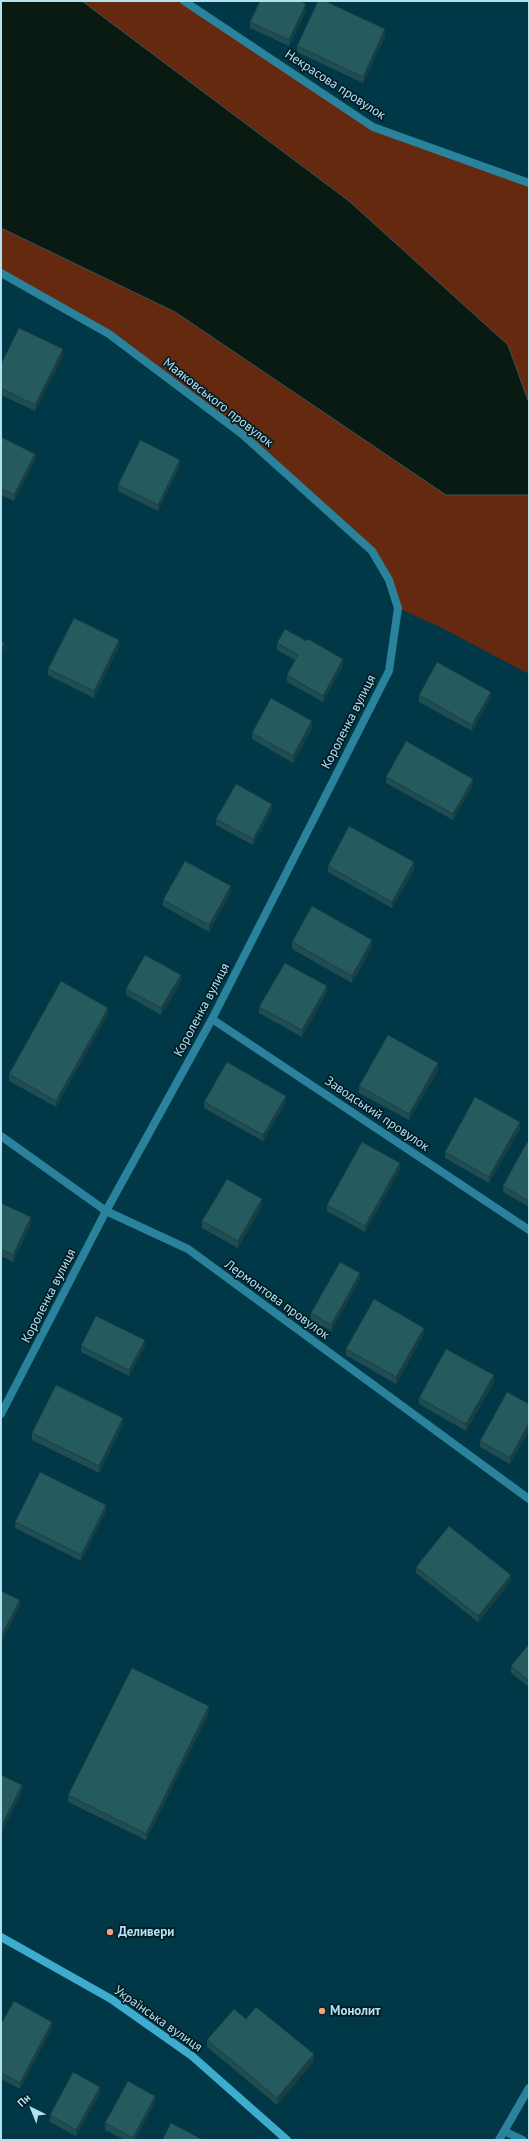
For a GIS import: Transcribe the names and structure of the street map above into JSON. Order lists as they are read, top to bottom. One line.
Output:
{"streets":{"street":["Некрасова провулок","Маяковського провулок","Короленка вулиця","Заводський провулок","Лермонтова провулок","Українська вулиця"]},"crossings":[["Маяковського провулок","Короленка вулиця"],["Короленка вулиця","Заводський провулок"],["Короленка вулиця","Лермонтова провулок"]],"places":["Деливери","Монолит"],"north":"top left"}
